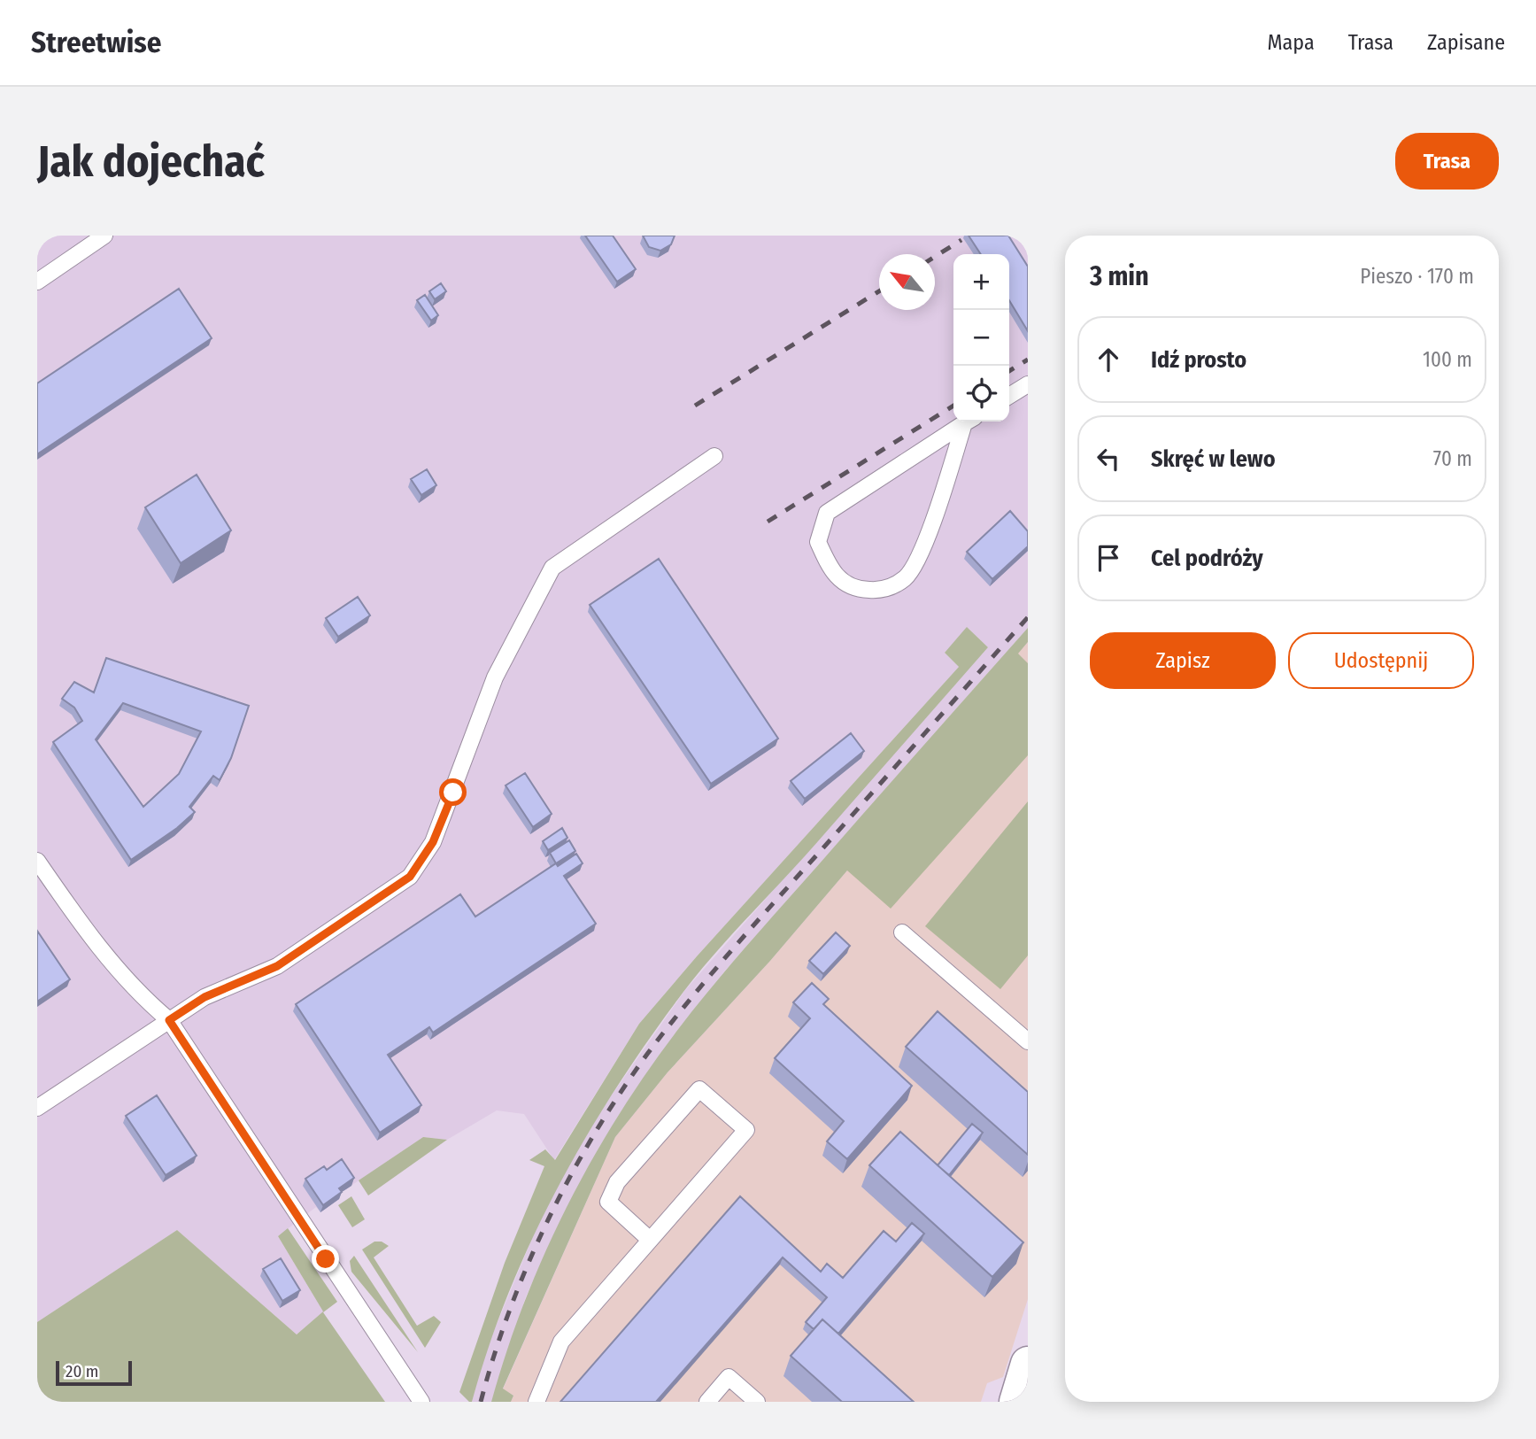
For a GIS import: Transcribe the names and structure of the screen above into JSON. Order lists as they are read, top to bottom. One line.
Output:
{"scale_bar":"20 m","north":"top left","page":{"header":"Streetwise","nav":["Mapa","Trasa","Zapisane"],"buttons":["Trasa",["Zapisz","Udostępnij"]],"title":"Jak dojechać","heading":["3 min","Pieszo · 170 m"],"map_buttons":["+","−"],"list":[["Idź prosto","100 m"],["Skręć w lewo","70 m"],"Cel podróży"],"scale":"20 m"}}
